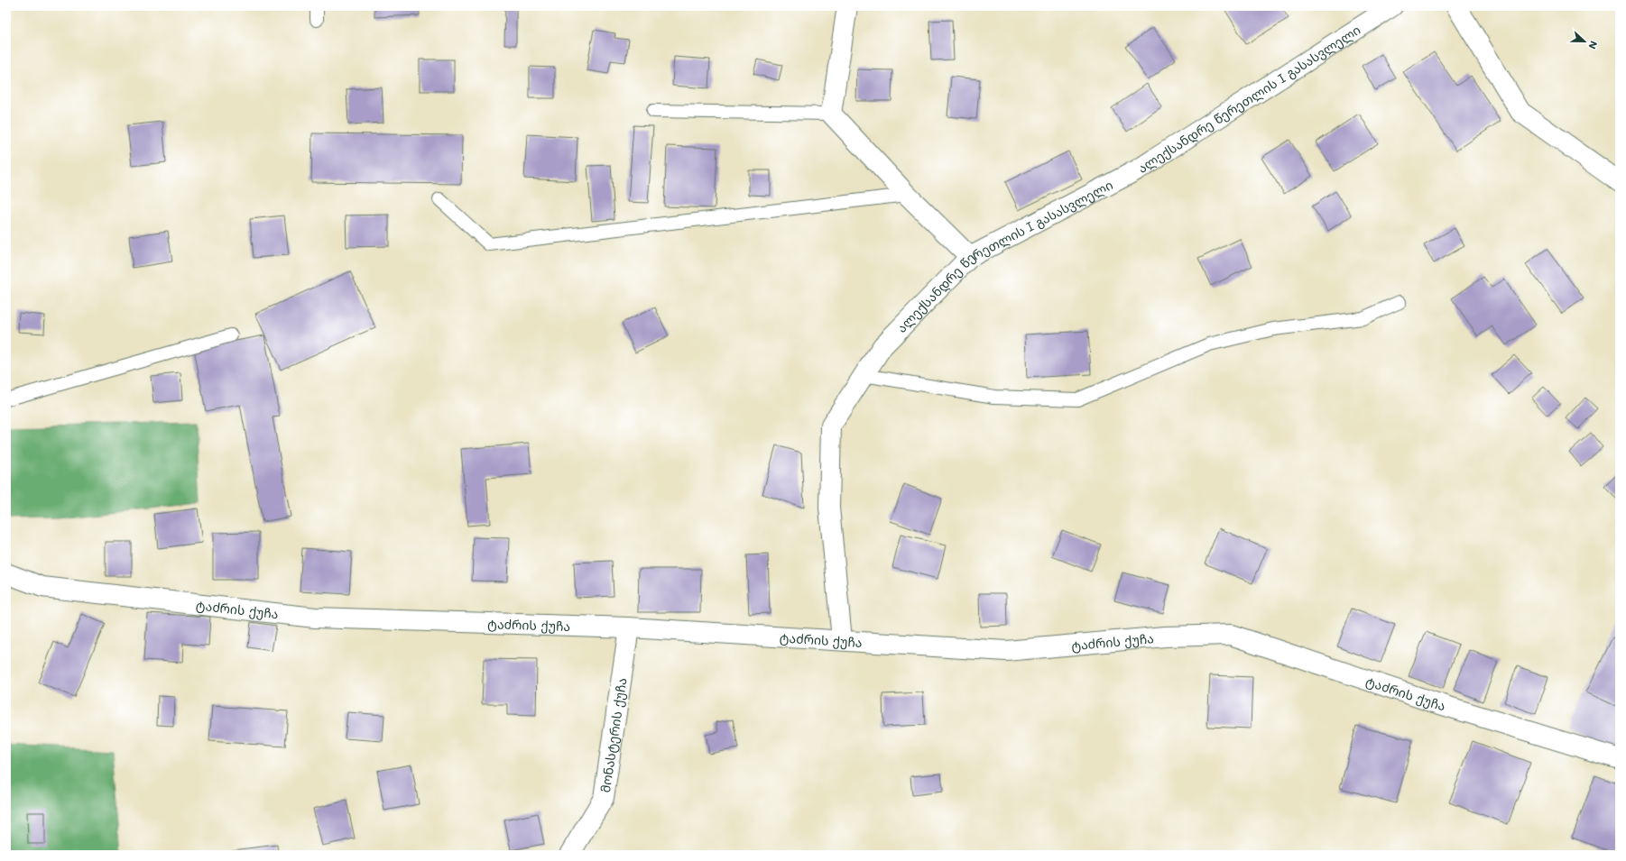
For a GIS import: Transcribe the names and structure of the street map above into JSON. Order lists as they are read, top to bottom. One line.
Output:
{"streets":{"street":["ალექსანდრე წერეთლის I გასასვლელი","ტაძრის ქუჩა","მონასტერის ქუჩა"]},"crossings":[["ალექსანდრე წერეთლის I გასასვლელი","ტაძრის ქუჩა"],["ტაძრის ქუჩა","მონასტერის ქუჩა"]],"north":"right"}
